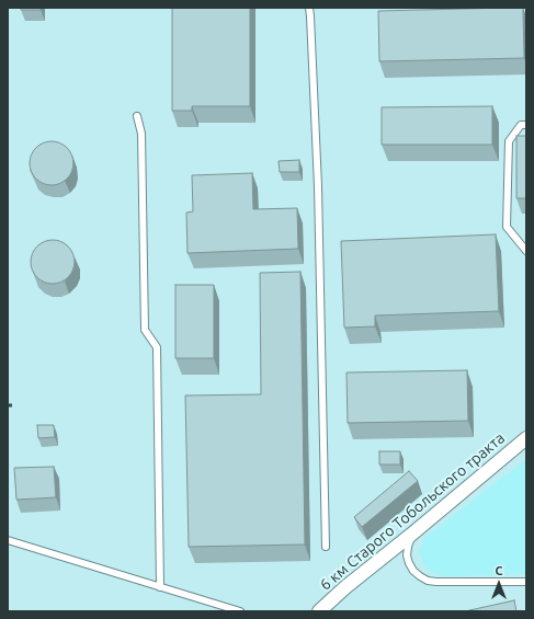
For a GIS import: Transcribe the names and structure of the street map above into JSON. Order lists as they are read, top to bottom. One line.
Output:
{"streets":{"street":["6 км Старого Тобольского тракта"]},"north":"top"}
